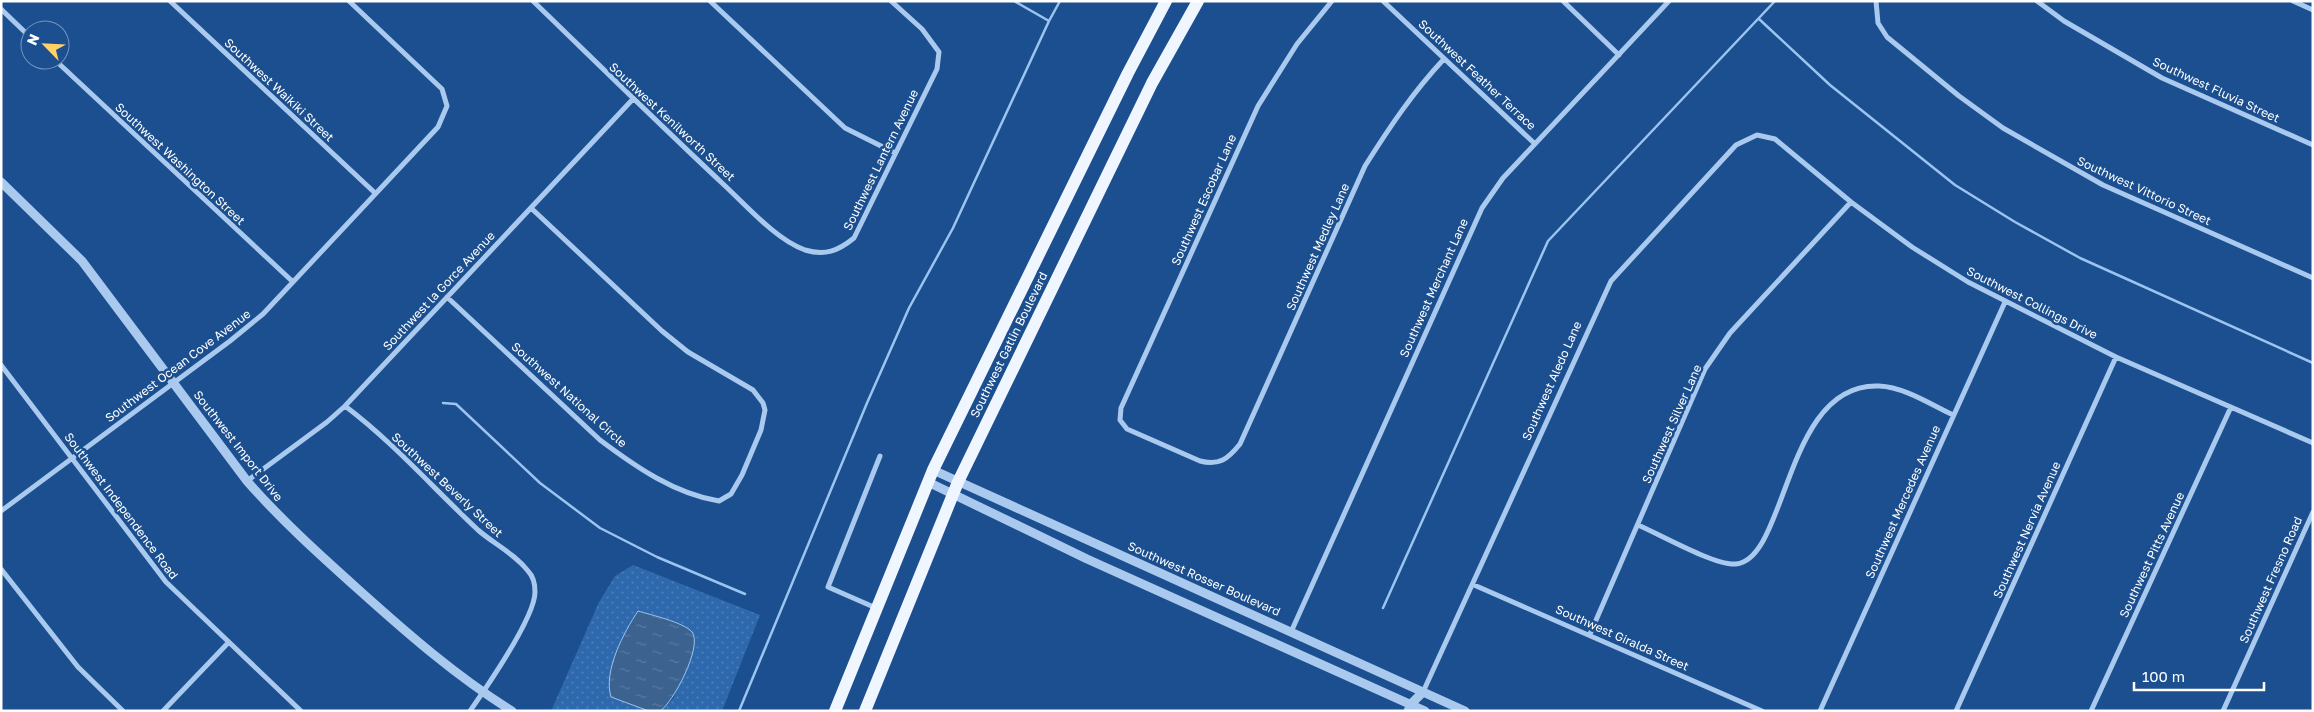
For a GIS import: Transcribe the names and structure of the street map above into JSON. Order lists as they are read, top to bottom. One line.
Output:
{"streets":{"main road":["Southwest Gatlin Boulevard"],"street":["Southwest Feather Terrace","Southwest Waikiki Street","Southwest Fluvia Street","Southwest Kenilworth Street","Southwest Lantern Avenue","Southwest Washington Street","Southwest Vittorio Street","Southwest Escobar Lane","Southwest Medley Lane","Southwest Merchant Lane","Southwest la Gorce Avenue","Southwest Collings Drive","Southwest Ocean Cove Avenue","Southwest Aledo Lane","Southwest National Circle","Southwest Silver Lane","Southwest Import Drive","Southwest Beverly Street","Southwest Mercedes Avenue","Southwest Independence Road","Southwest Nervia Avenue","Southwest Pitts Avenue","Southwest Rosser Boulevard","Southwest Fresno Road","Southwest Giralda Street"]},"crossings":[["Southwest Feather Terrace","Southwest Medley Lane"],["Southwest Feather Terrace","Southwest Merchant Lane"],["Southwest Waikiki Street","Southwest Ocean Cove Avenue"],["Southwest Kenilworth Street","Southwest Lantern Avenue"],["Southwest Kenilworth Street","Southwest la Gorce Avenue"],["Southwest Washington Street","Southwest Ocean Cove Avenue"],["Southwest Escobar Lane","Southwest Medley Lane"],["Southwest Merchant Lane","Southwest Rosser Boulevard"],["Southwest la Gorce Avenue","Southwest National Circle"],["Southwest la Gorce Avenue","Southwest Import Drive"],["Southwest la Gorce Avenue","Southwest Beverly Street"],["Southwest Collings Drive","Southwest Aledo Lane"],["Southwest Collings Drive","Southwest Silver Lane"],["Southwest Collings Drive","Southwest Mercedes Avenue"],["Southwest Collings Drive","Southwest Nervia Avenue"],["Southwest Collings Drive","Southwest Pitts Avenue"],["Southwest Gatlin Boulevard","Southwest Rosser Boulevard"],["Southwest Ocean Cove Avenue","Southwest Import Drive"],["Southwest Ocean Cove Avenue","Southwest Independence Road"],["Southwest Aledo Lane","Southwest Rosser Boulevard"],["Southwest Aledo Lane","Southwest Giralda Street"],["Southwest Silver Lane","Southwest Giralda Street"],["Southwest Import Drive","Southwest Beverly Street"]],"scale_bar":"100 m","north":"top left"}
